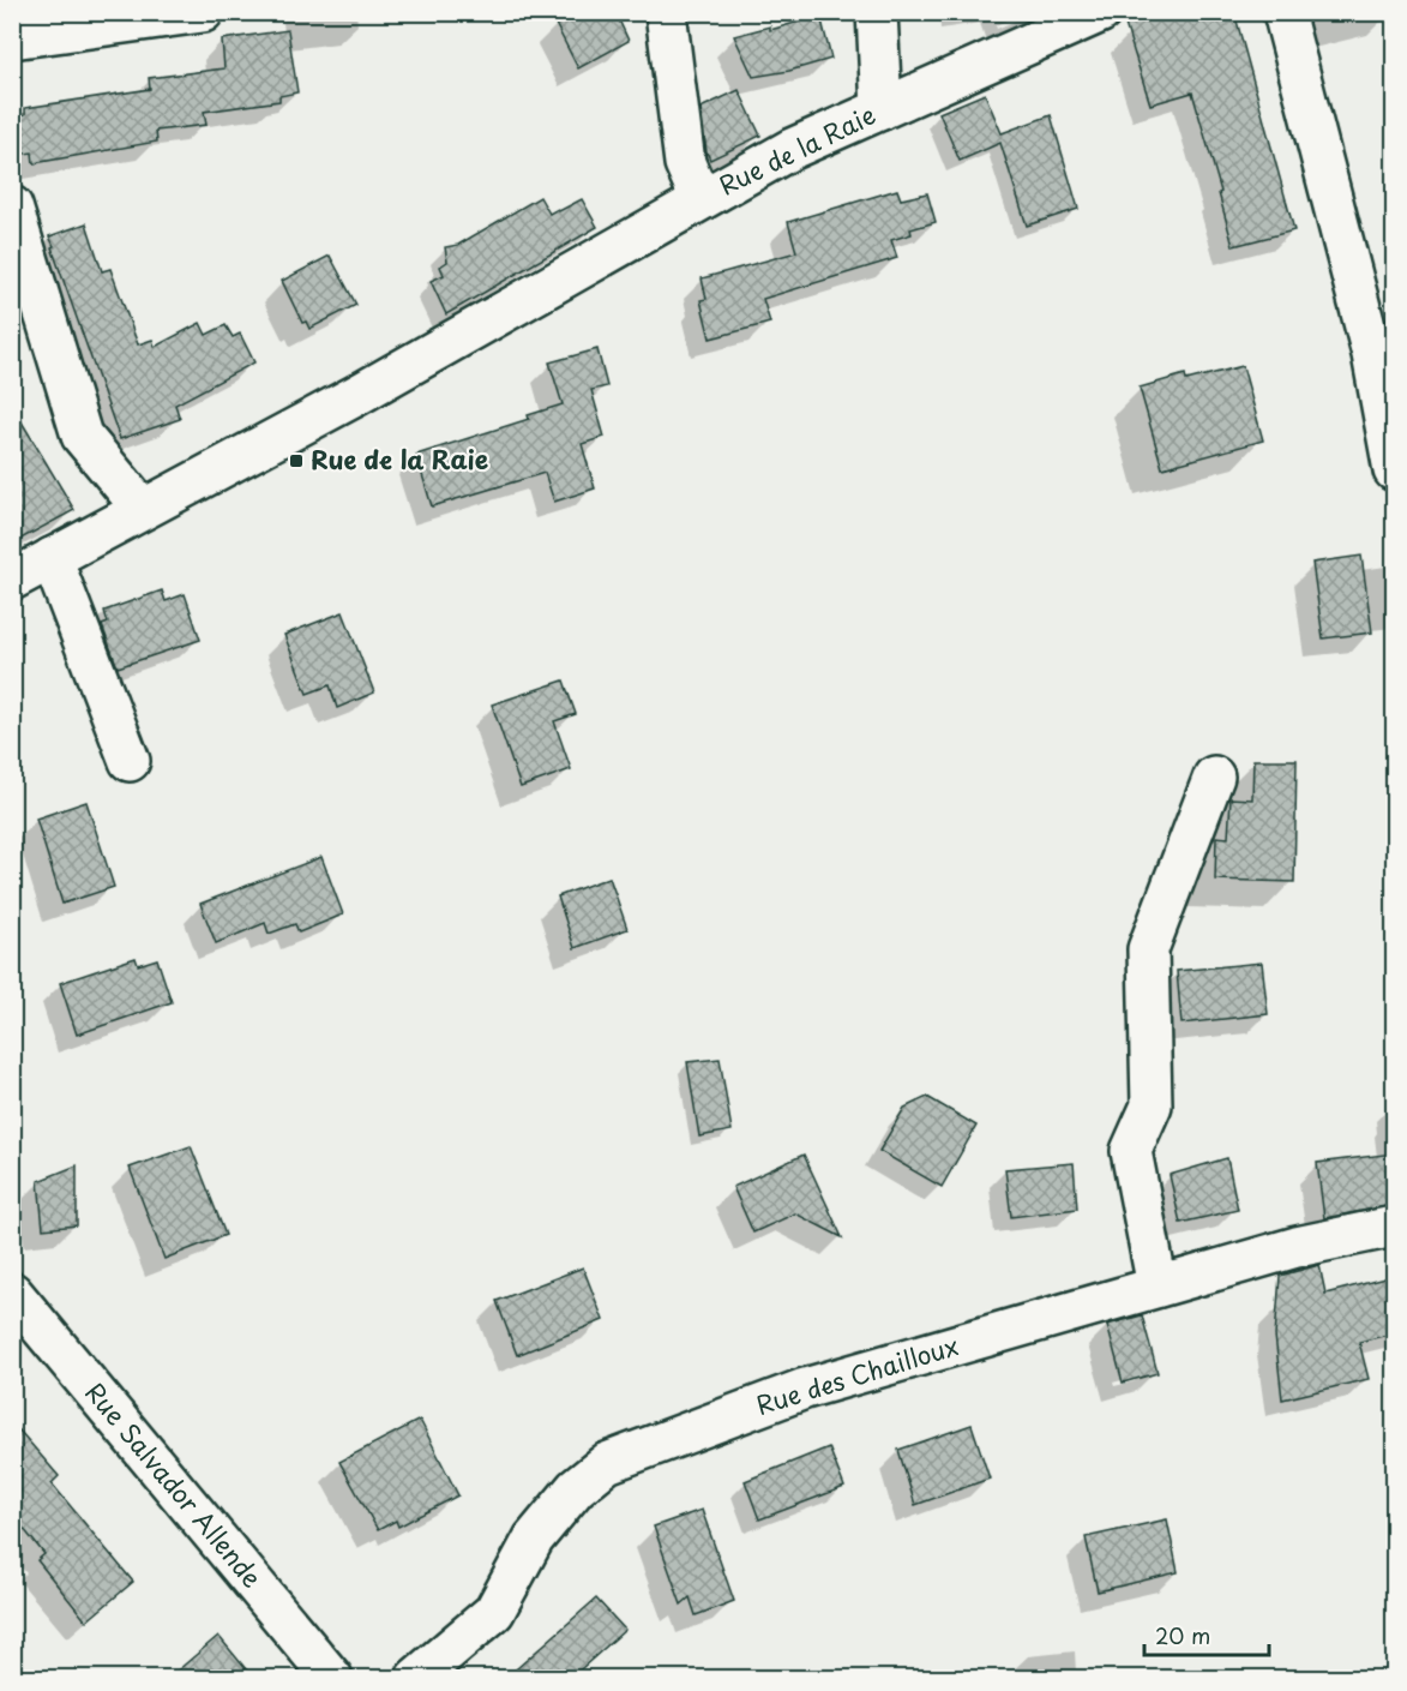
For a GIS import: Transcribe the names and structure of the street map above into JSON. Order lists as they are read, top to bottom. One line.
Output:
{"streets":{"street":["Rue de la Raie","Rue des Chailloux","Rue Salvador Allende"]},"places":{"transit":["Rue de la Raie"]},"scale_bar":"20 m"}
